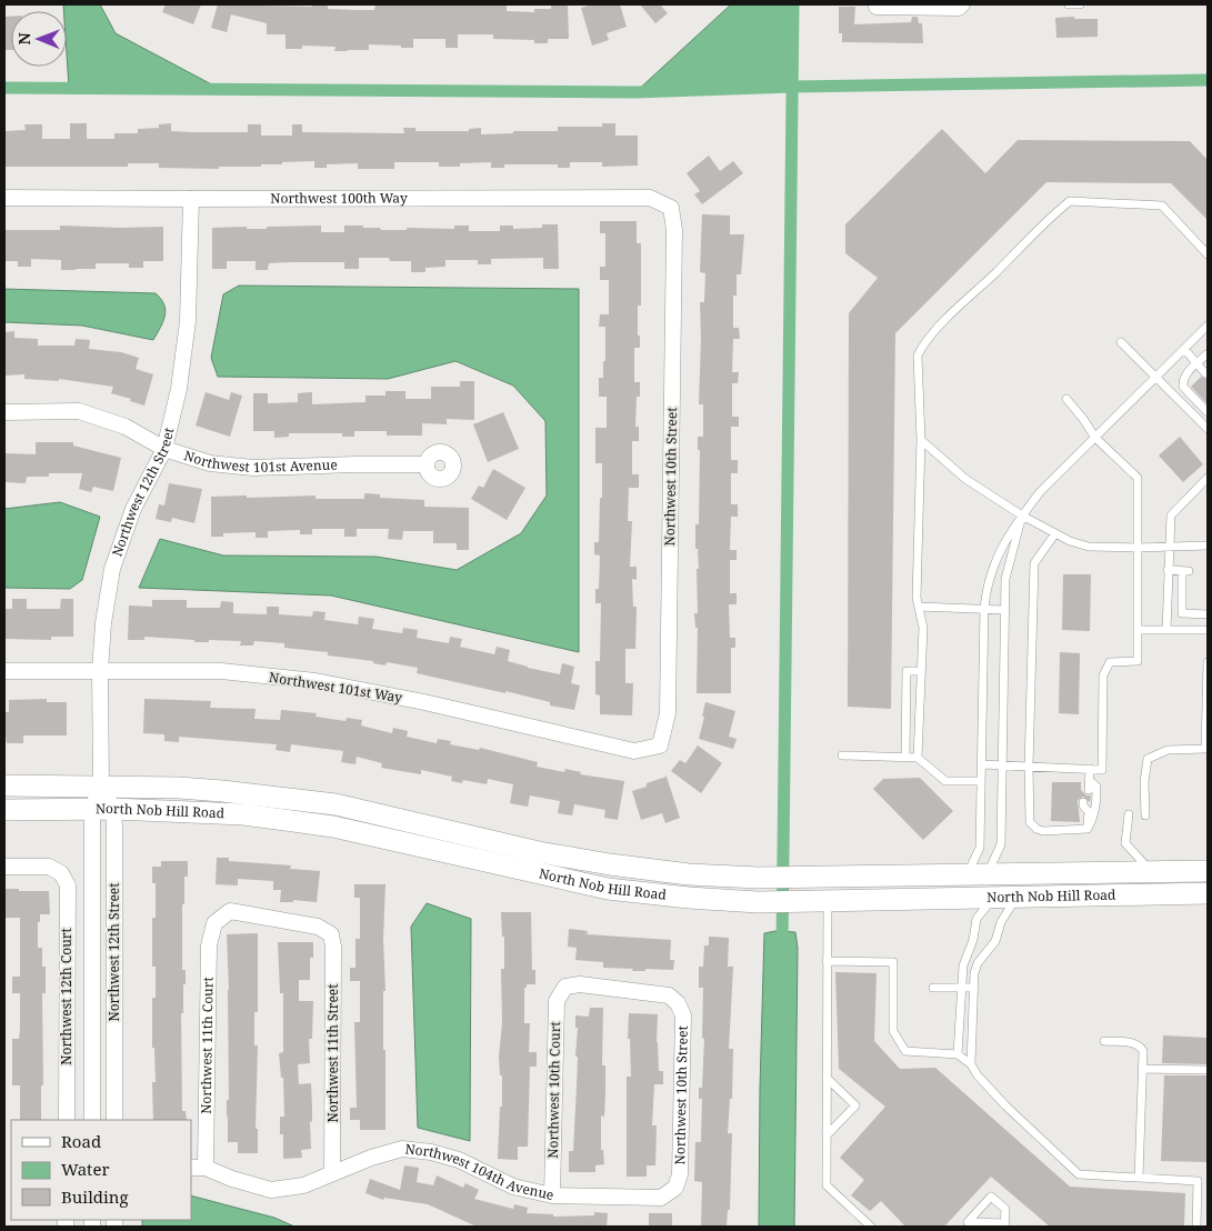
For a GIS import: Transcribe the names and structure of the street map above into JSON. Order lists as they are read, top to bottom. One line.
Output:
{"streets":{"main road":["North Nob Hill Road"],"street":["Northwest 100th Way","Northwest 101st Avenue","Northwest 10th Street","Northwest 12th Street","Northwest 101st Way","Northwest 12th Court","Northwest 11th Court","Northwest 11th Street","Northwest 10th Court","Northwest 104th Avenue"]},"crossings":[["Northwest 100th Way","Northwest 10th Street"],["Northwest 100th Way","Northwest 12th Street"],["Northwest 101st Avenue","Northwest 12th Street"],["Northwest 10th Street","Northwest 101st Way"],["Northwest 10th Street","Northwest 10th Court"],["Northwest 10th Street","Northwest 104th Avenue"],["Northwest 12th Street","Northwest 101st Way"],["Northwest 12th Street","North Nob Hill Road"],["Northwest 11th Court","Northwest 11th Street"],["Northwest 11th Court","Northwest 104th Avenue"],["Northwest 11th Street","Northwest 104th Avenue"],["Northwest 10th Court","Northwest 104th Avenue"]],"legend":["Road","Water","Building"],"north":"left"}
